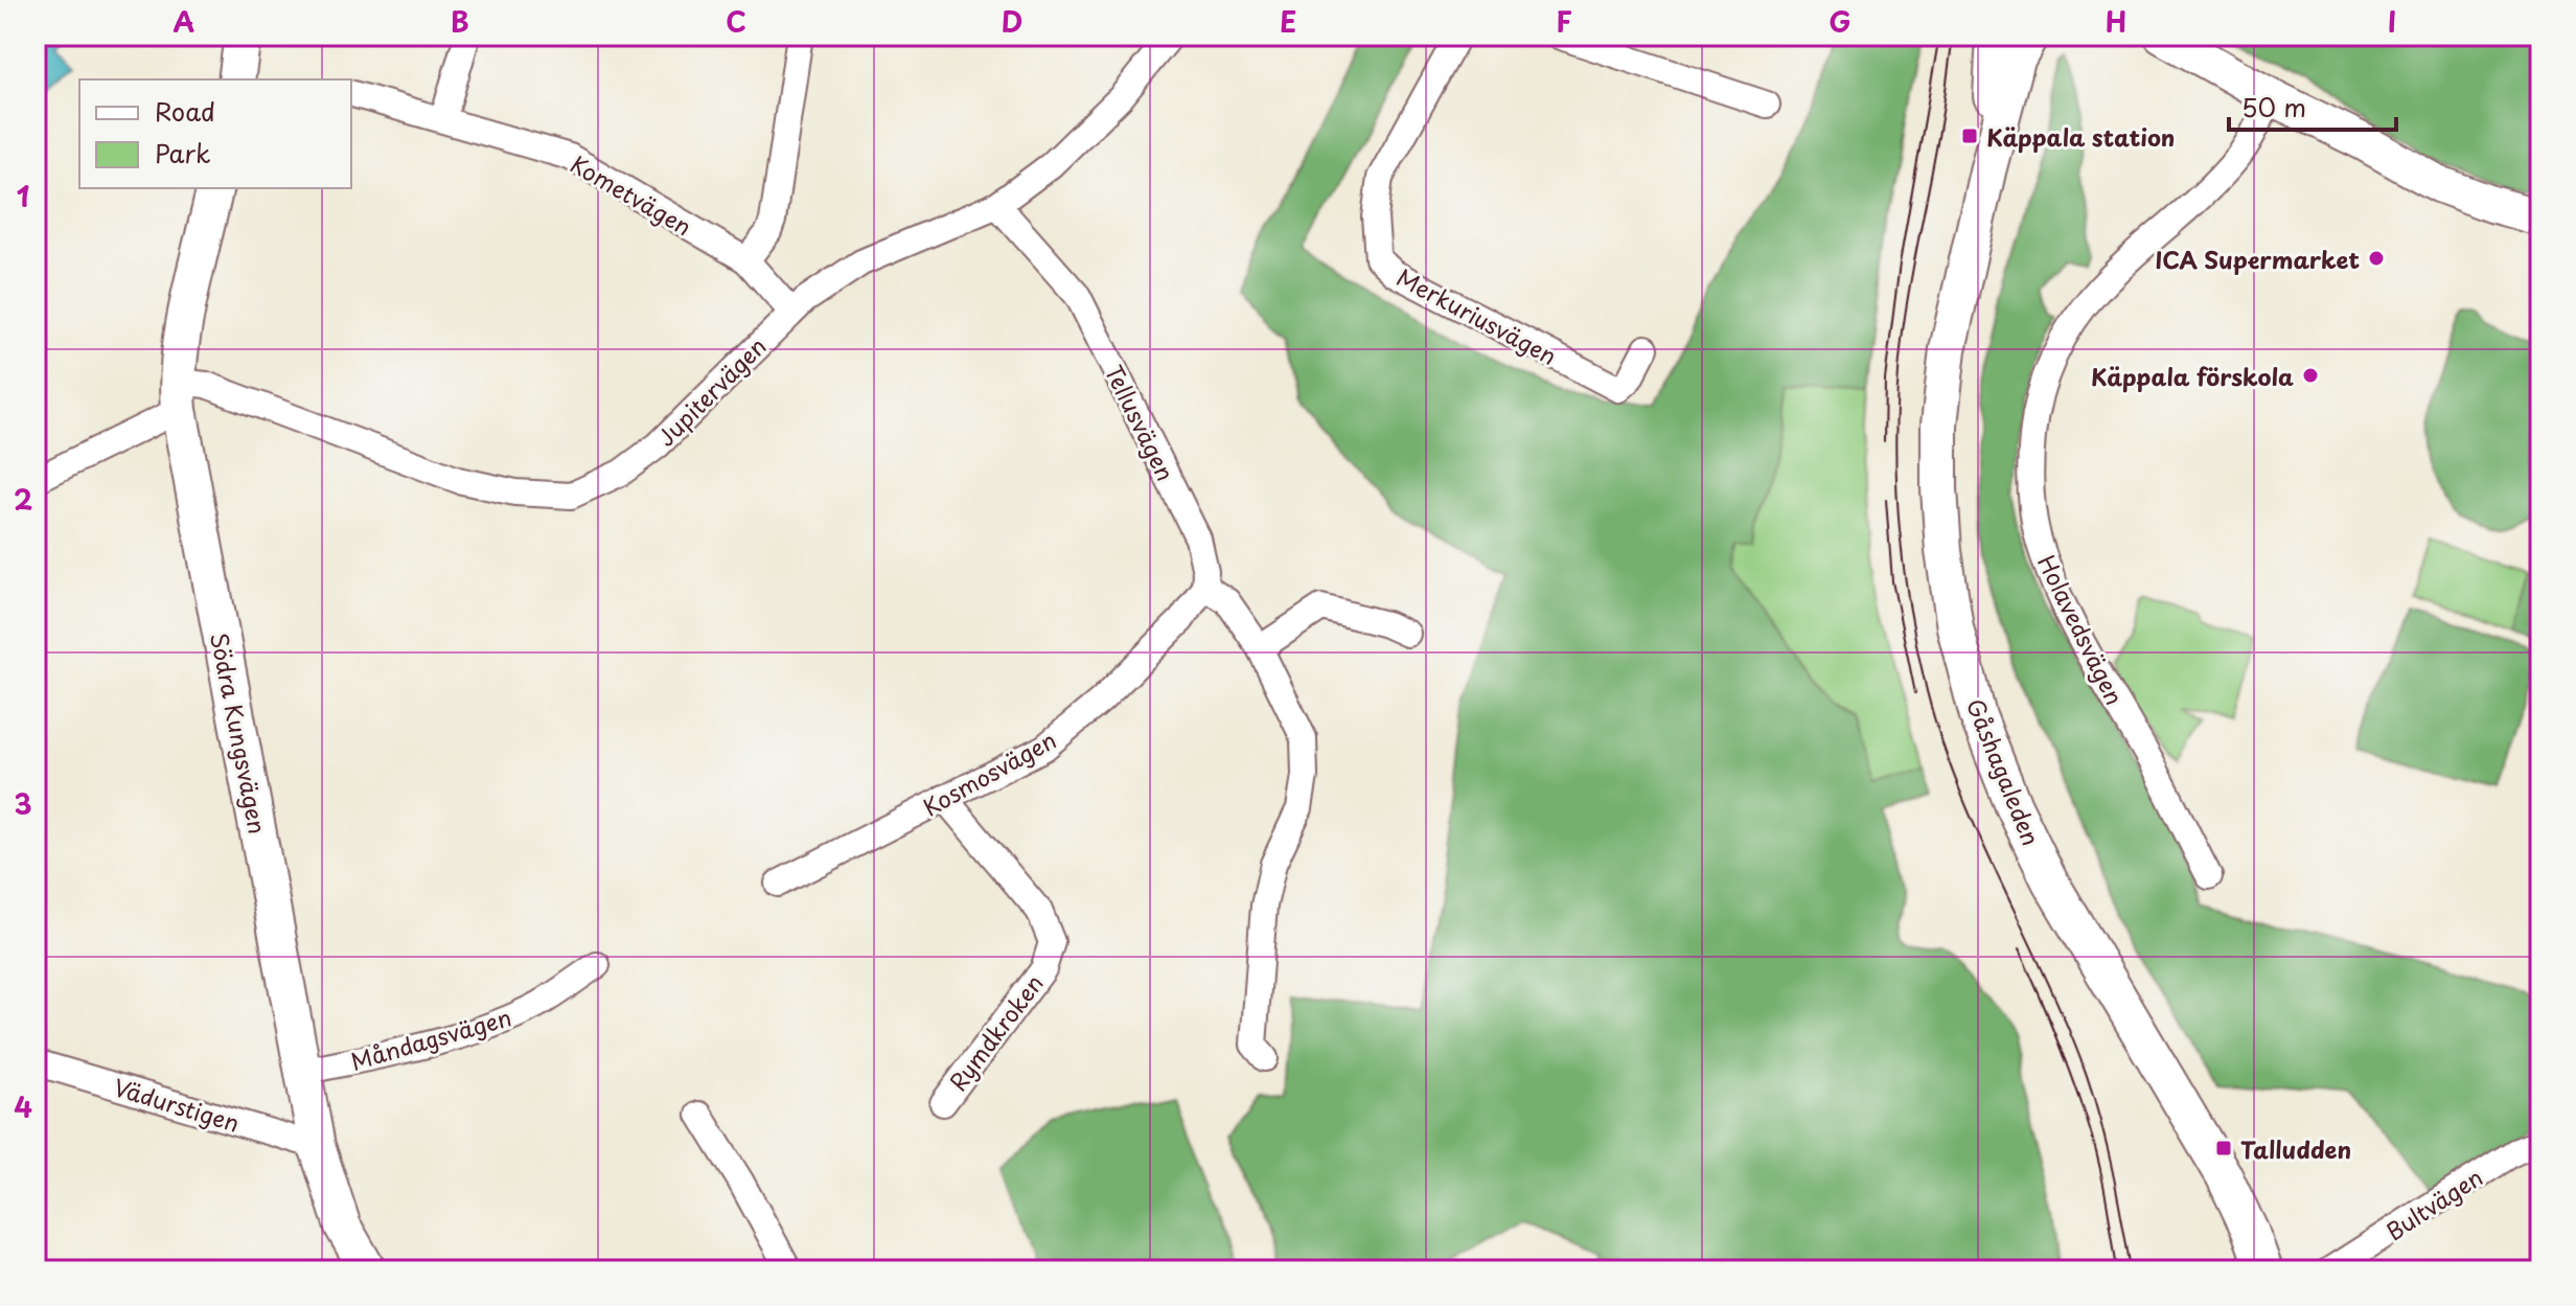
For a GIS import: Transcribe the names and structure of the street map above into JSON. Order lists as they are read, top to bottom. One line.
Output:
{"streets":{"street":["Kometvägen","Merkuriusvägen","Jupitervägen","Tellusvägen","Holavedsvägen","Södra Kungsvägen","Gåshagaleden","Kosmosvägen","Rymdkroken","Måndagsvägen","Vädurstigen","Bultvägen"]},"crossings":[["Kometvägen","Jupitervägen"],["Jupitervägen","Tellusvägen"],["Jupitervägen","Södra Kungsvägen"],["Tellusvägen","Kosmosvägen"],["Södra Kungsvägen","Måndagsvägen"],["Södra Kungsvägen","Vädurstigen"],["Kosmosvägen","Rymdkroken"]],"places":{"transit":["Käppala station","Talludden"],"other":["ICA Supermarket","Käppala förskola"]},"legend":["Road","Park"],"scale_bar":"50 m","grid":{"columns":["A","B","C","D","E","F","G","H","I"],"rows":["1","2","3","4"]}}
